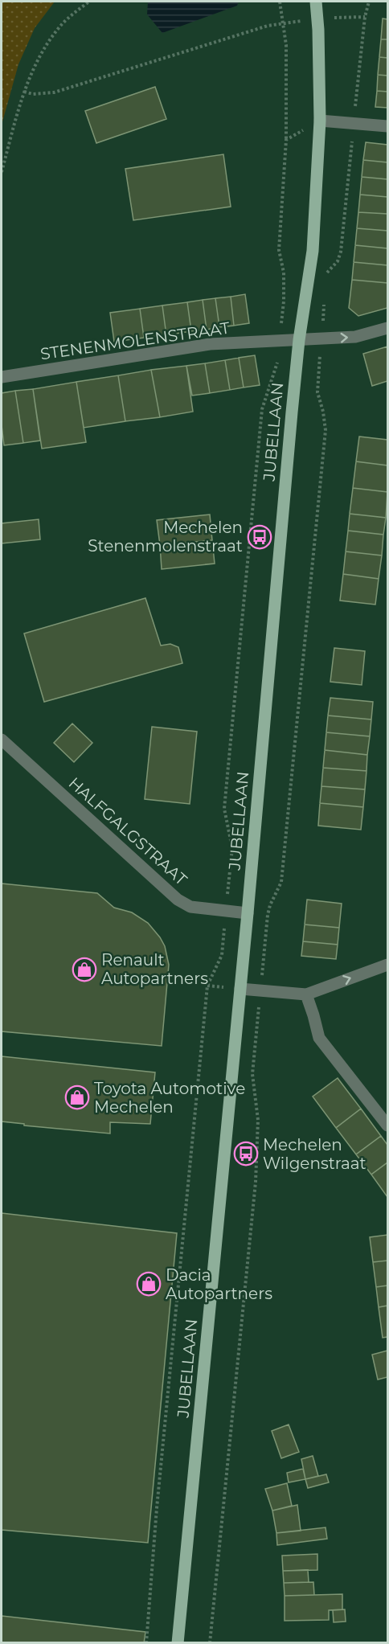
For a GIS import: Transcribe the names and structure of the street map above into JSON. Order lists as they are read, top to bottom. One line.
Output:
{"streets":{"main road":["JUBELLAAN"],"street":["STENENMOLENSTRAAT","HALFGALGSTRAAT"]},"crossings":[["STENENMOLENSTRAAT","JUBELLAAN"],["JUBELLAAN","HALFGALGSTRAAT"]],"places":{"bus stop":["Mechelen Stenenmolenstraat","Mechelen Wilgenstraat"],"shop":["Renault Autopartners","Toyota Automotive Mechelen","Dacia Autopartners"]}}
